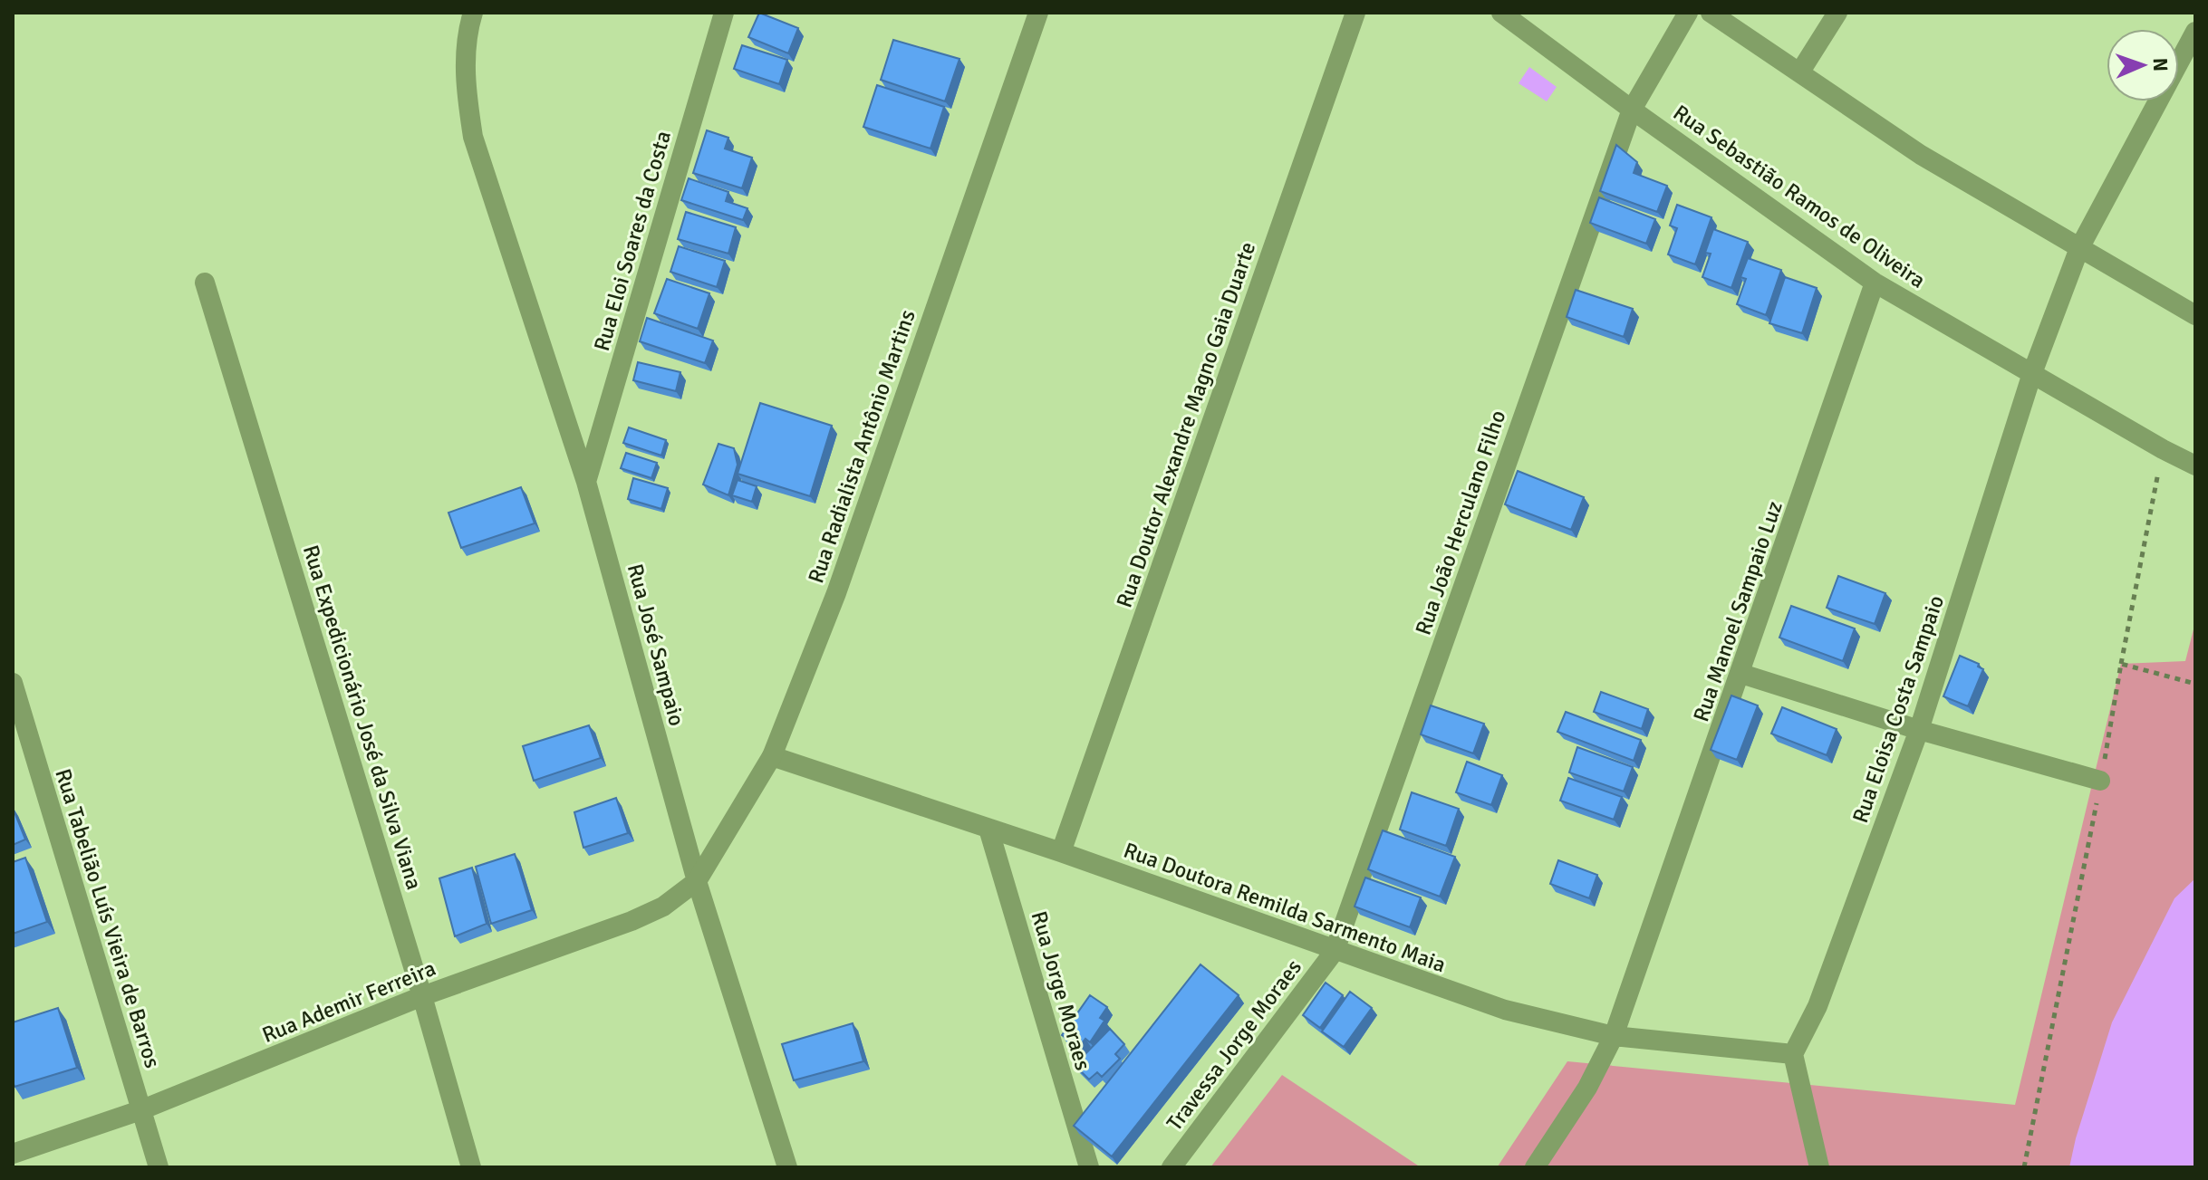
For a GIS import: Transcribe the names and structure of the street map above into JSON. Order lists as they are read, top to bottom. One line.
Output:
{"streets":{"street":["Rua Sebastião Ramos de Oliveira","Rua Eloi Soares da Costa","Rua Doutor Alexandre Magno Gaia Duarte","Rua Radialista Antônio Martins","Rua João Herculano Filho","Rua Manoel Sampaio Luz","Rua José Sampaio","Rua Eloisa Costa Sampaio","Rua Expedicionário José da Silva Viana","Rua Doutora Remilda Sarmento Maia","Rua Tabelião Luís Vieira de Barros","Rua Jorge Moraes","Rua Ademir Ferreira","Travessa Jorge Moraes"]},"crossings":[["Rua Sebastião Ramos de Oliveira","Rua João Herculano Filho"],["Rua Sebastião Ramos de Oliveira","Rua Manoel Sampaio Luz"],["Rua Sebastião Ramos de Oliveira","Rua Eloisa Costa Sampaio"],["Rua Eloi Soares da Costa","Rua José Sampaio"],["Rua Doutor Alexandre Magno Gaia Duarte","Rua Doutora Remilda Sarmento Maia"],["Rua Radialista Antônio Martins","Rua José Sampaio"],["Rua Radialista Antônio Martins","Rua Doutora Remilda Sarmento Maia"],["Rua Radialista Antônio Martins","Rua Ademir Ferreira"],["Rua João Herculano Filho","Rua Doutora Remilda Sarmento Maia"],["Rua João Herculano Filho","Travessa Jorge Moraes"],["Rua Manoel Sampaio Luz","Rua Doutora Remilda Sarmento Maia"],["Rua José Sampaio","Rua Ademir Ferreira"],["Rua Eloisa Costa Sampaio","Rua Doutora Remilda Sarmento Maia"],["Rua Expedicionário José da Silva Viana","Rua Ademir Ferreira"],["Rua Doutora Remilda Sarmento Maia","Rua Jorge Moraes"],["Rua Doutora Remilda Sarmento Maia","Travessa Jorge Moraes"],["Rua Tabelião Luís Vieira de Barros","Rua Ademir Ferreira"]],"north":"right"}
